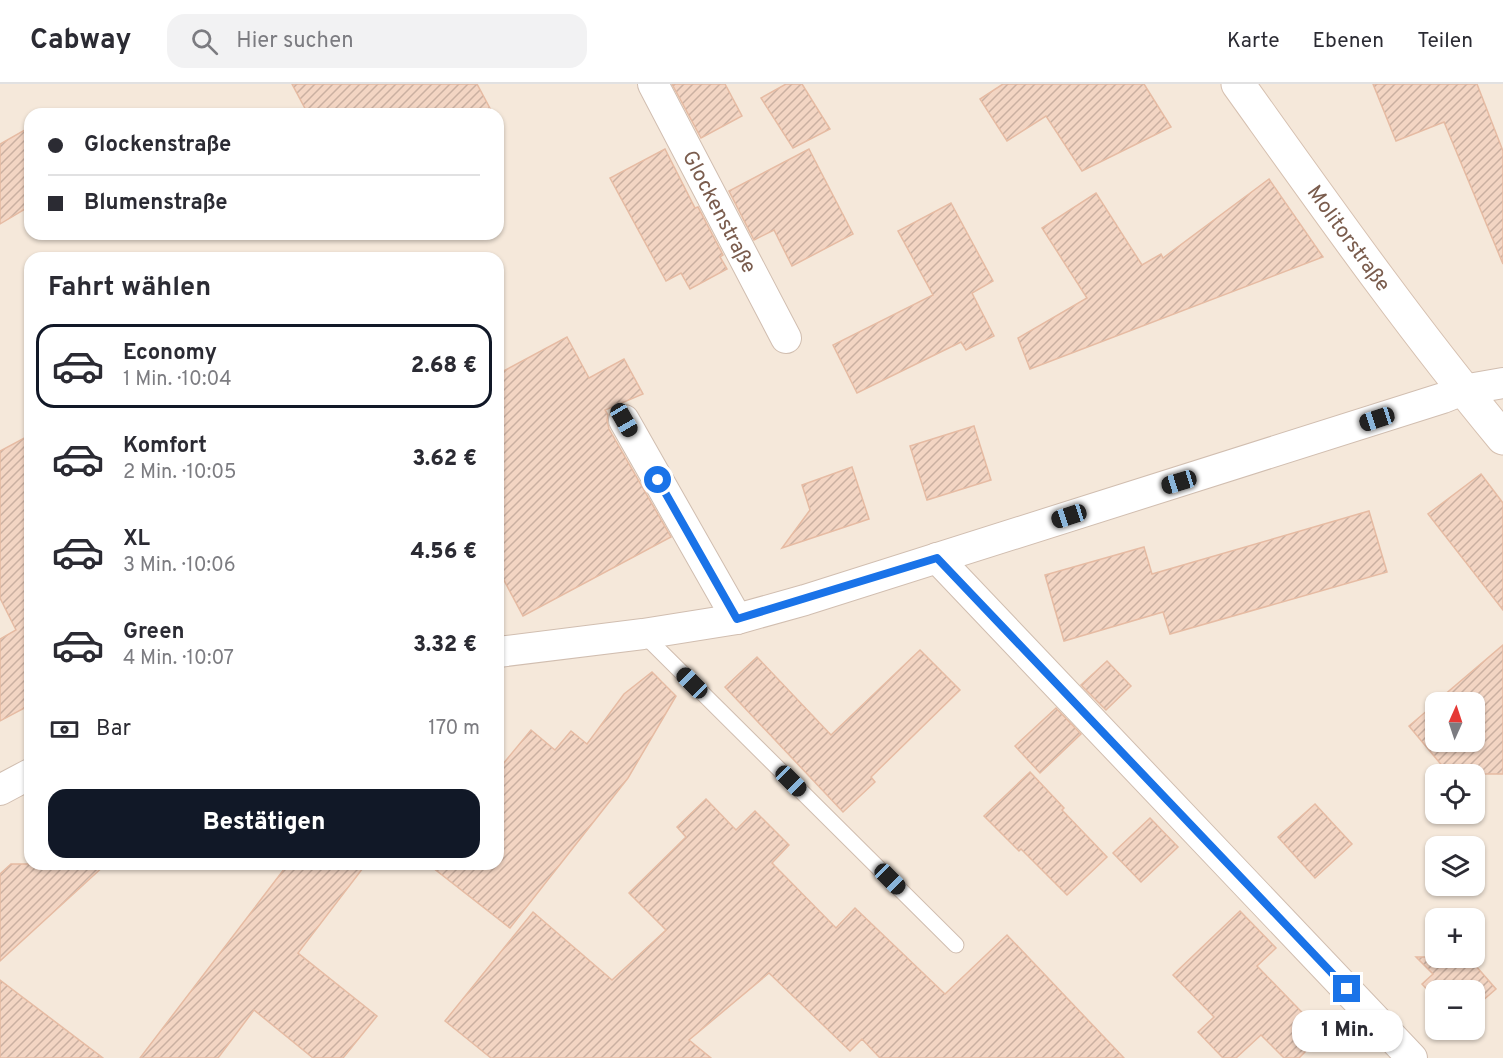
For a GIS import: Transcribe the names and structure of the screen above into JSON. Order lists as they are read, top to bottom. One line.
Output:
{"streets":{"main road":["Molitorstraße"],"street":["Glockenstraße"]},"north":"top","page":{"header":"Cabway","search":"Hier suchen","nav":["Karte","Ebenen","Teilen"],"banner":["Glockenstraße","Blumenstraße"],"heading":"Fahrt wählen","list":[{"name":"Economy","note":"1 Min. · 10:04","value":"2.68 €"},{"name":"Komfort","note":"2 Min. · 10:05","value":"3.62 €"},{"name":"XL","note":"3 Min. · 10:06","value":"4.56 €"},{"name":"Green","note":"4 Min. · 10:07","value":"3.32 €"}],"map_buttons":["+","−"],"pay":["Bar","170 m"],"buttons":"Bestätigen","bubble":"1 Min."}}
